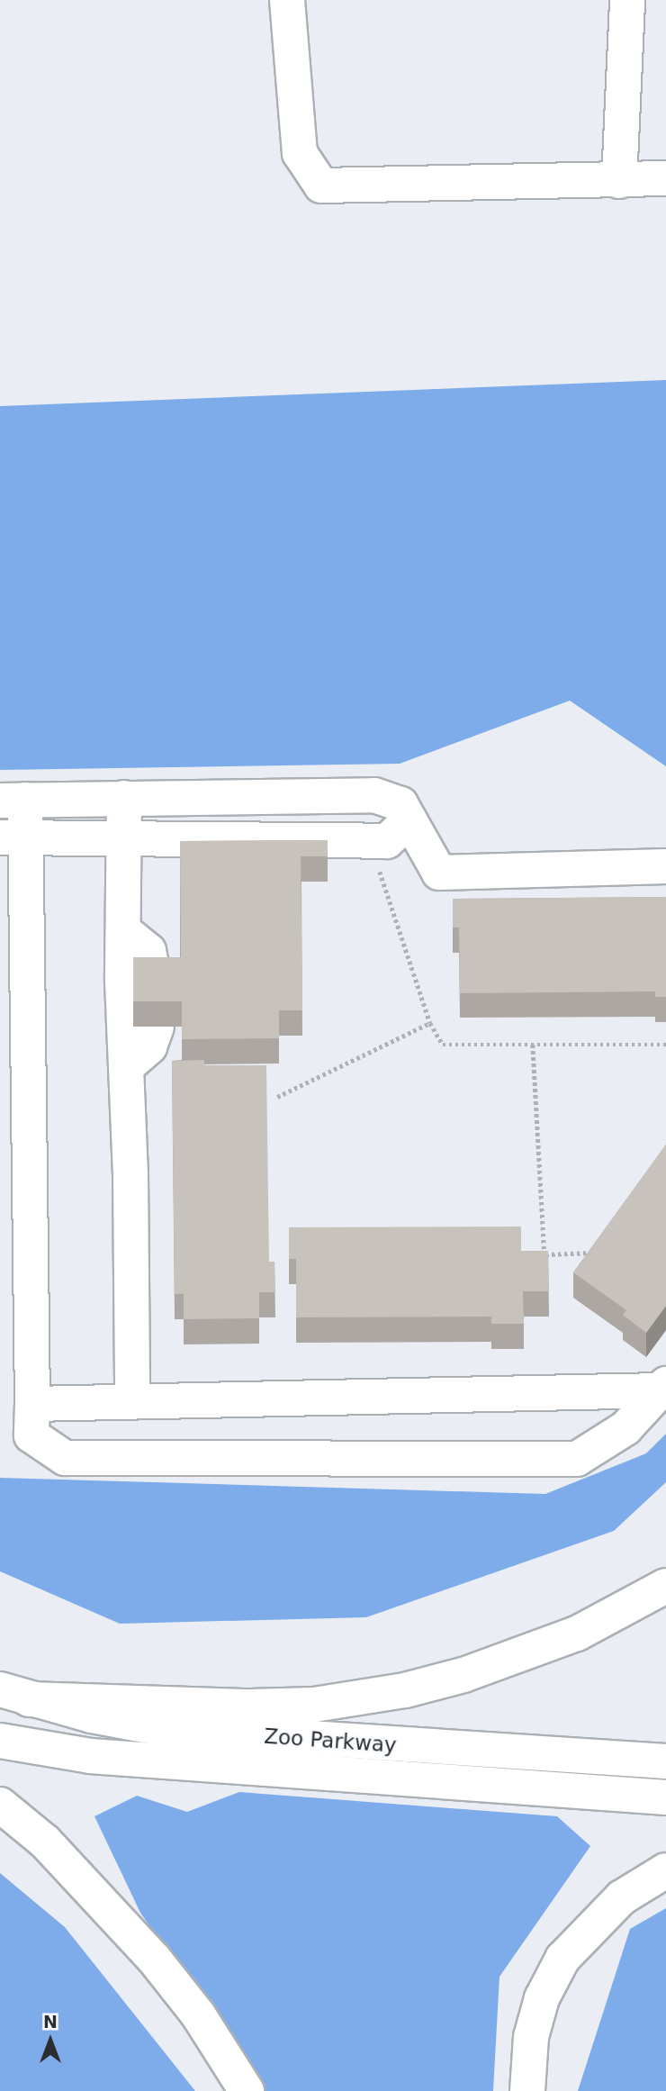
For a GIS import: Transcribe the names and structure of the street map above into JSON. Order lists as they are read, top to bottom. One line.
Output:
{"streets":{"main road":["Zoo Parkway"]},"north":"top"}
